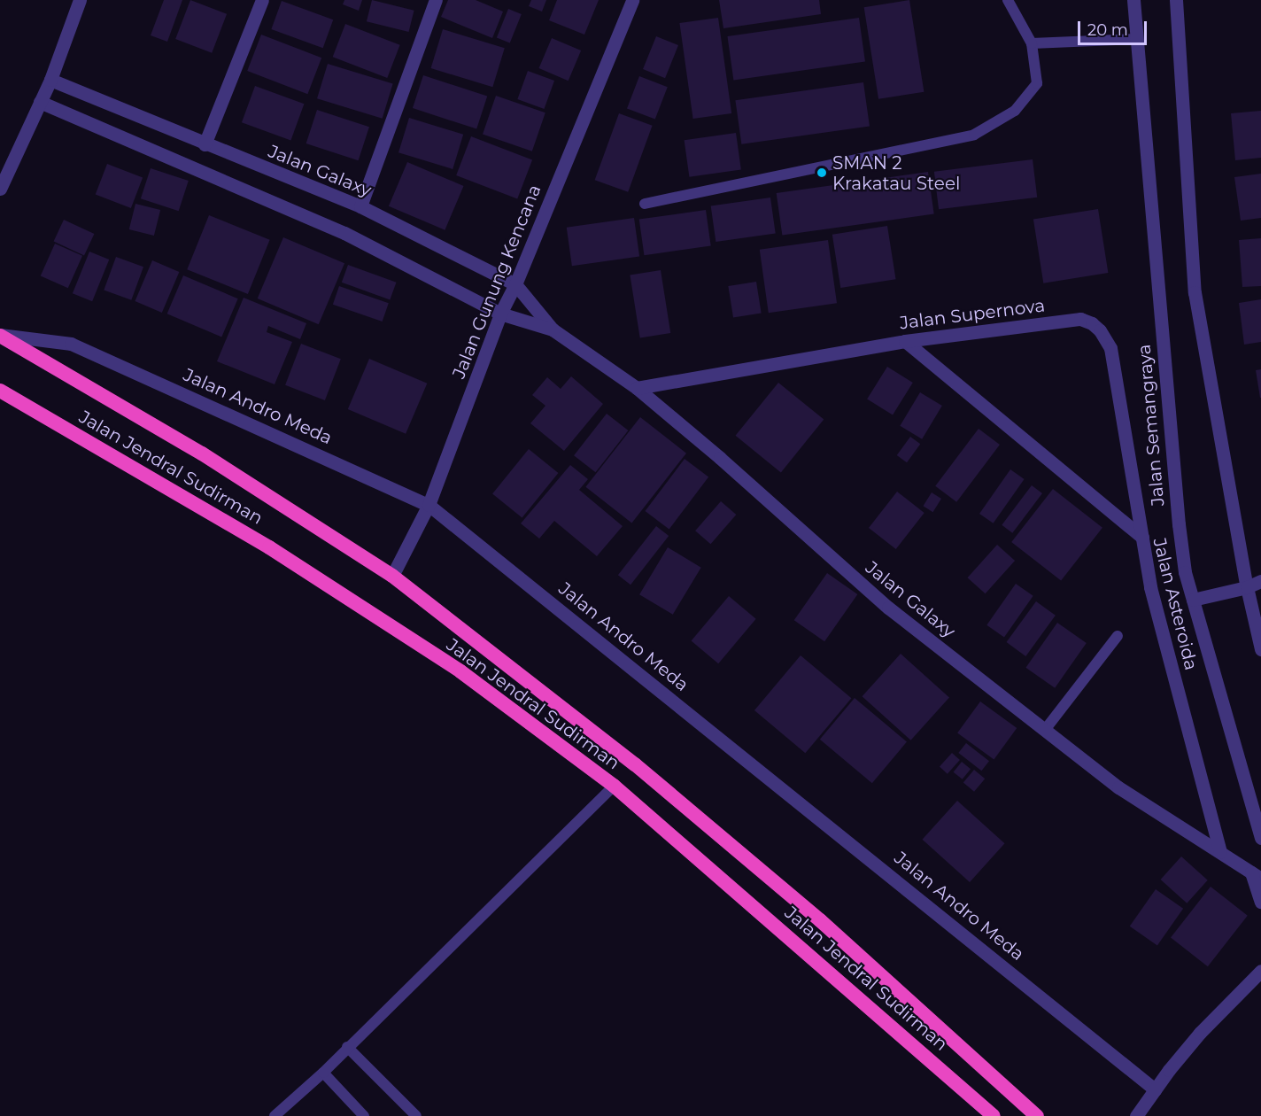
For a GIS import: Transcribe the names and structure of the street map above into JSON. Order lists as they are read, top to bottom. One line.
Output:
{"streets":{"highway":["Jalan Jendral Sudirman"],"street":["Jalan Galaxy","Jalan Gunung Kencana","Jalan Supernova","Jalan Andro Meda","Jalan Semangraya","Jalan Asteroida"]},"crossings":[["Jalan Galaxy","Jalan Gunung Kencana"],["Jalan Galaxy","Jalan Supernova"],["Jalan Galaxy","Jalan Asteroida"],["Jalan Gunung Kencana","Jalan Andro Meda"],["Jalan Supernova","Jalan Asteroida"]],"places":["SMAN 2 Krakatau Steel"],"scale_bar":"20 m"}
